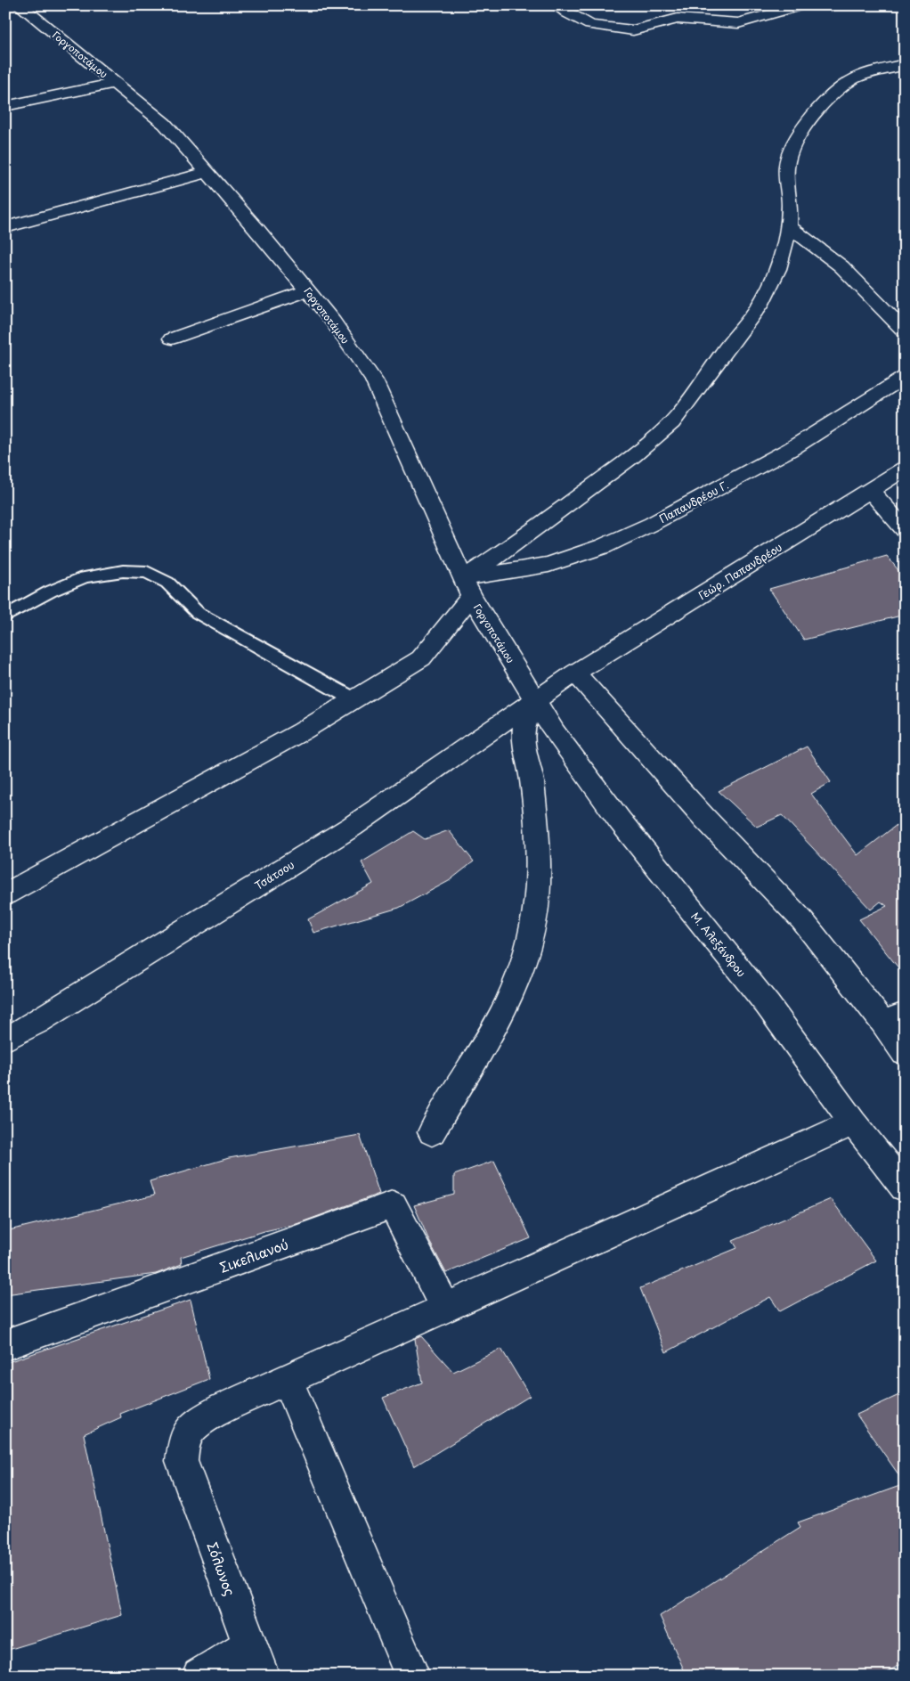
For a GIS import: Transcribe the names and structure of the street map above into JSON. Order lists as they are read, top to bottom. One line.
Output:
{"streets":{"street":["Γοργοποτάμου","Παπανδρέου Γ.","Γεώρ. Παπανδρέου","Τσάτσου","Μ. Αλεξάνδρου","Σικελιανού","Σόλωνος"]},"crossings":[["Γοργοποτάμου","Παπανδρέου Γ."],["Γοργοποτάμου","Γεώρ. Παπανδρέου"],["Γοργοποτάμου","Τσάτσου"],["Γοργοποτάμου","Μ. Αλεξάνδρου"],["Γεώρ. Παπανδρέου","Τσάτσου"],["Γεώρ. Παπανδρέου","Μ. Αλεξάνδρου"],["Τσάτσου","Μ. Αλεξάνδρου"]]}
